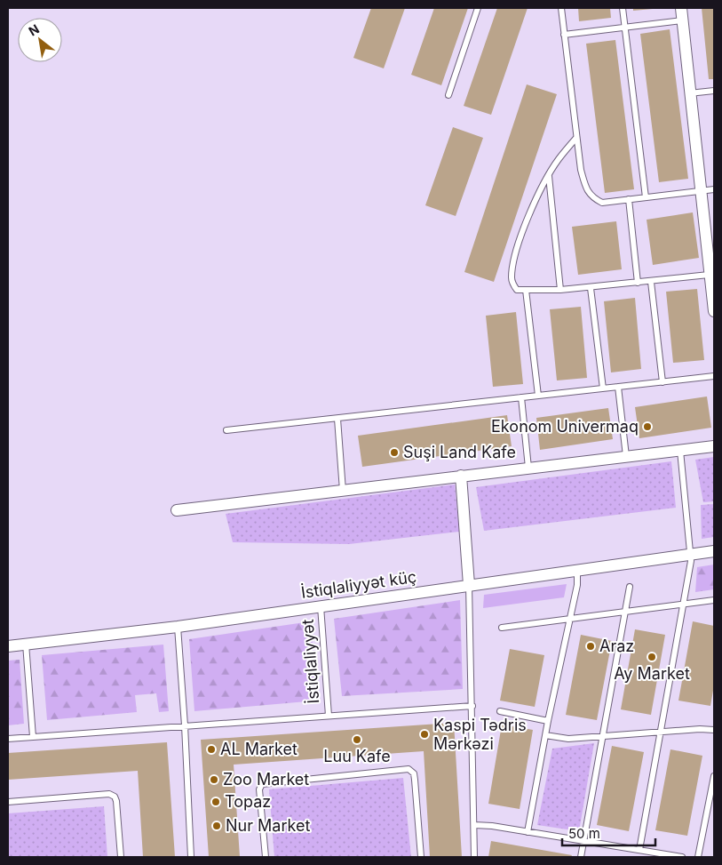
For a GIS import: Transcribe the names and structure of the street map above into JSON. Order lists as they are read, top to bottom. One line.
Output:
{"streets":{"street":["İstiqlaliyyət küç"],"lane":["İstiqlaliyyət"]},"crossings":[["İstiqlaliyyət küç","İstiqlaliyyət"]],"places":["Ekonom Univermaq","Suşi Land Kafe","Araz","Ay Market","Kaspi Tədris Mərkəzi","Luu Kafe","AL Market","Zoo Market","Topaz","Nur Market"],"scale_bar":"50 m","north":"top left"}
